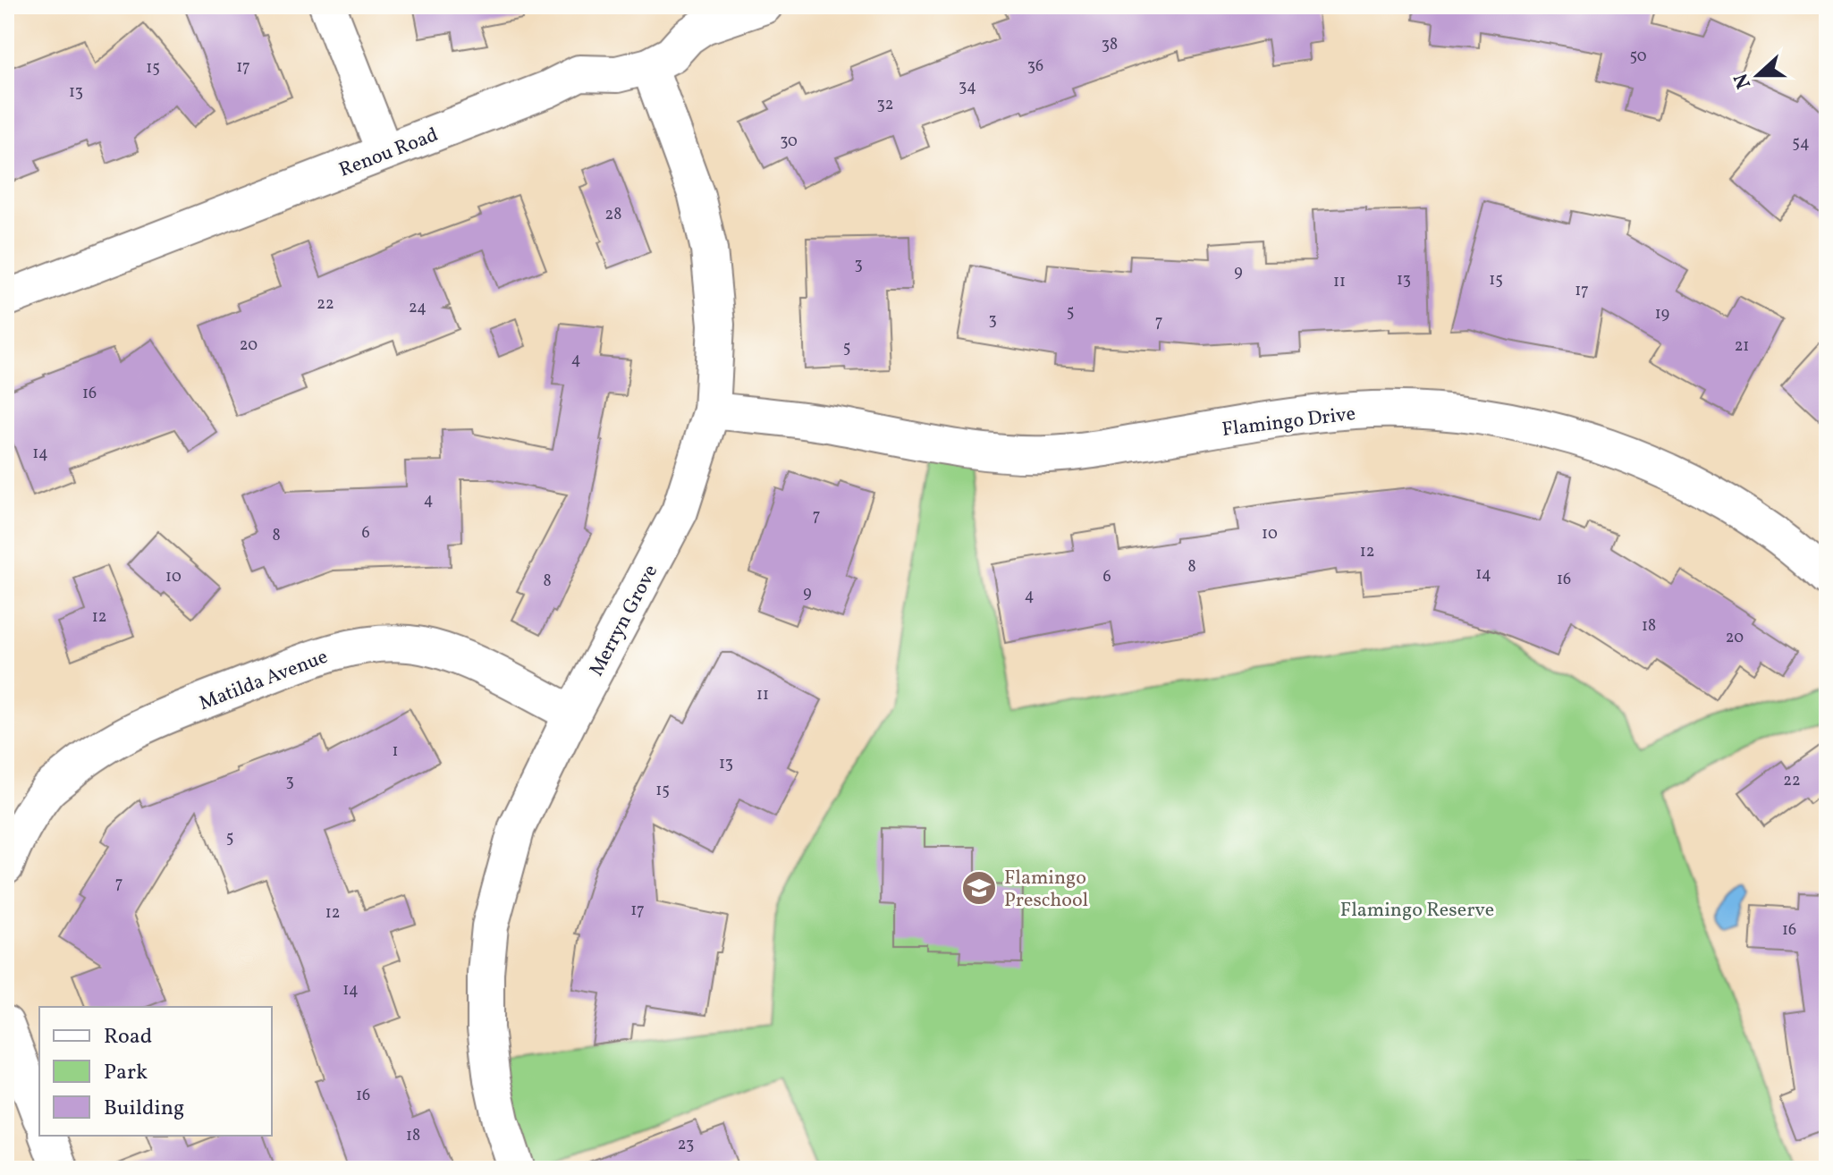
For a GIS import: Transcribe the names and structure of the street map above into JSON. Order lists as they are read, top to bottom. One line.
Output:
{"streets":{"street":["Renou Road","Flamingo Drive","Merryn Grove","Matilda Avenue"]},"crossings":[["Renou Road","Merryn Grove"],["Flamingo Drive","Merryn Grove"],["Merryn Grove","Matilda Avenue"]],"parks":["Flamingo Reserve"],"places":{"school or university":["Flamingo Preschool"]},"house_numbers":["38","50","36","17","15","34","13","32","30","54","28","3","9","13","15","11","17","22","24","5","19","3","7","20","21","5","4","16","14","4","7","6","10","8","12","8","14","10","6","16","8","9","4","12","18","20","11","1","13","22","3","15","5","7","17","12","16","14","16","18","23"],"legend":["Road","Park","Building"],"north":"left"}
